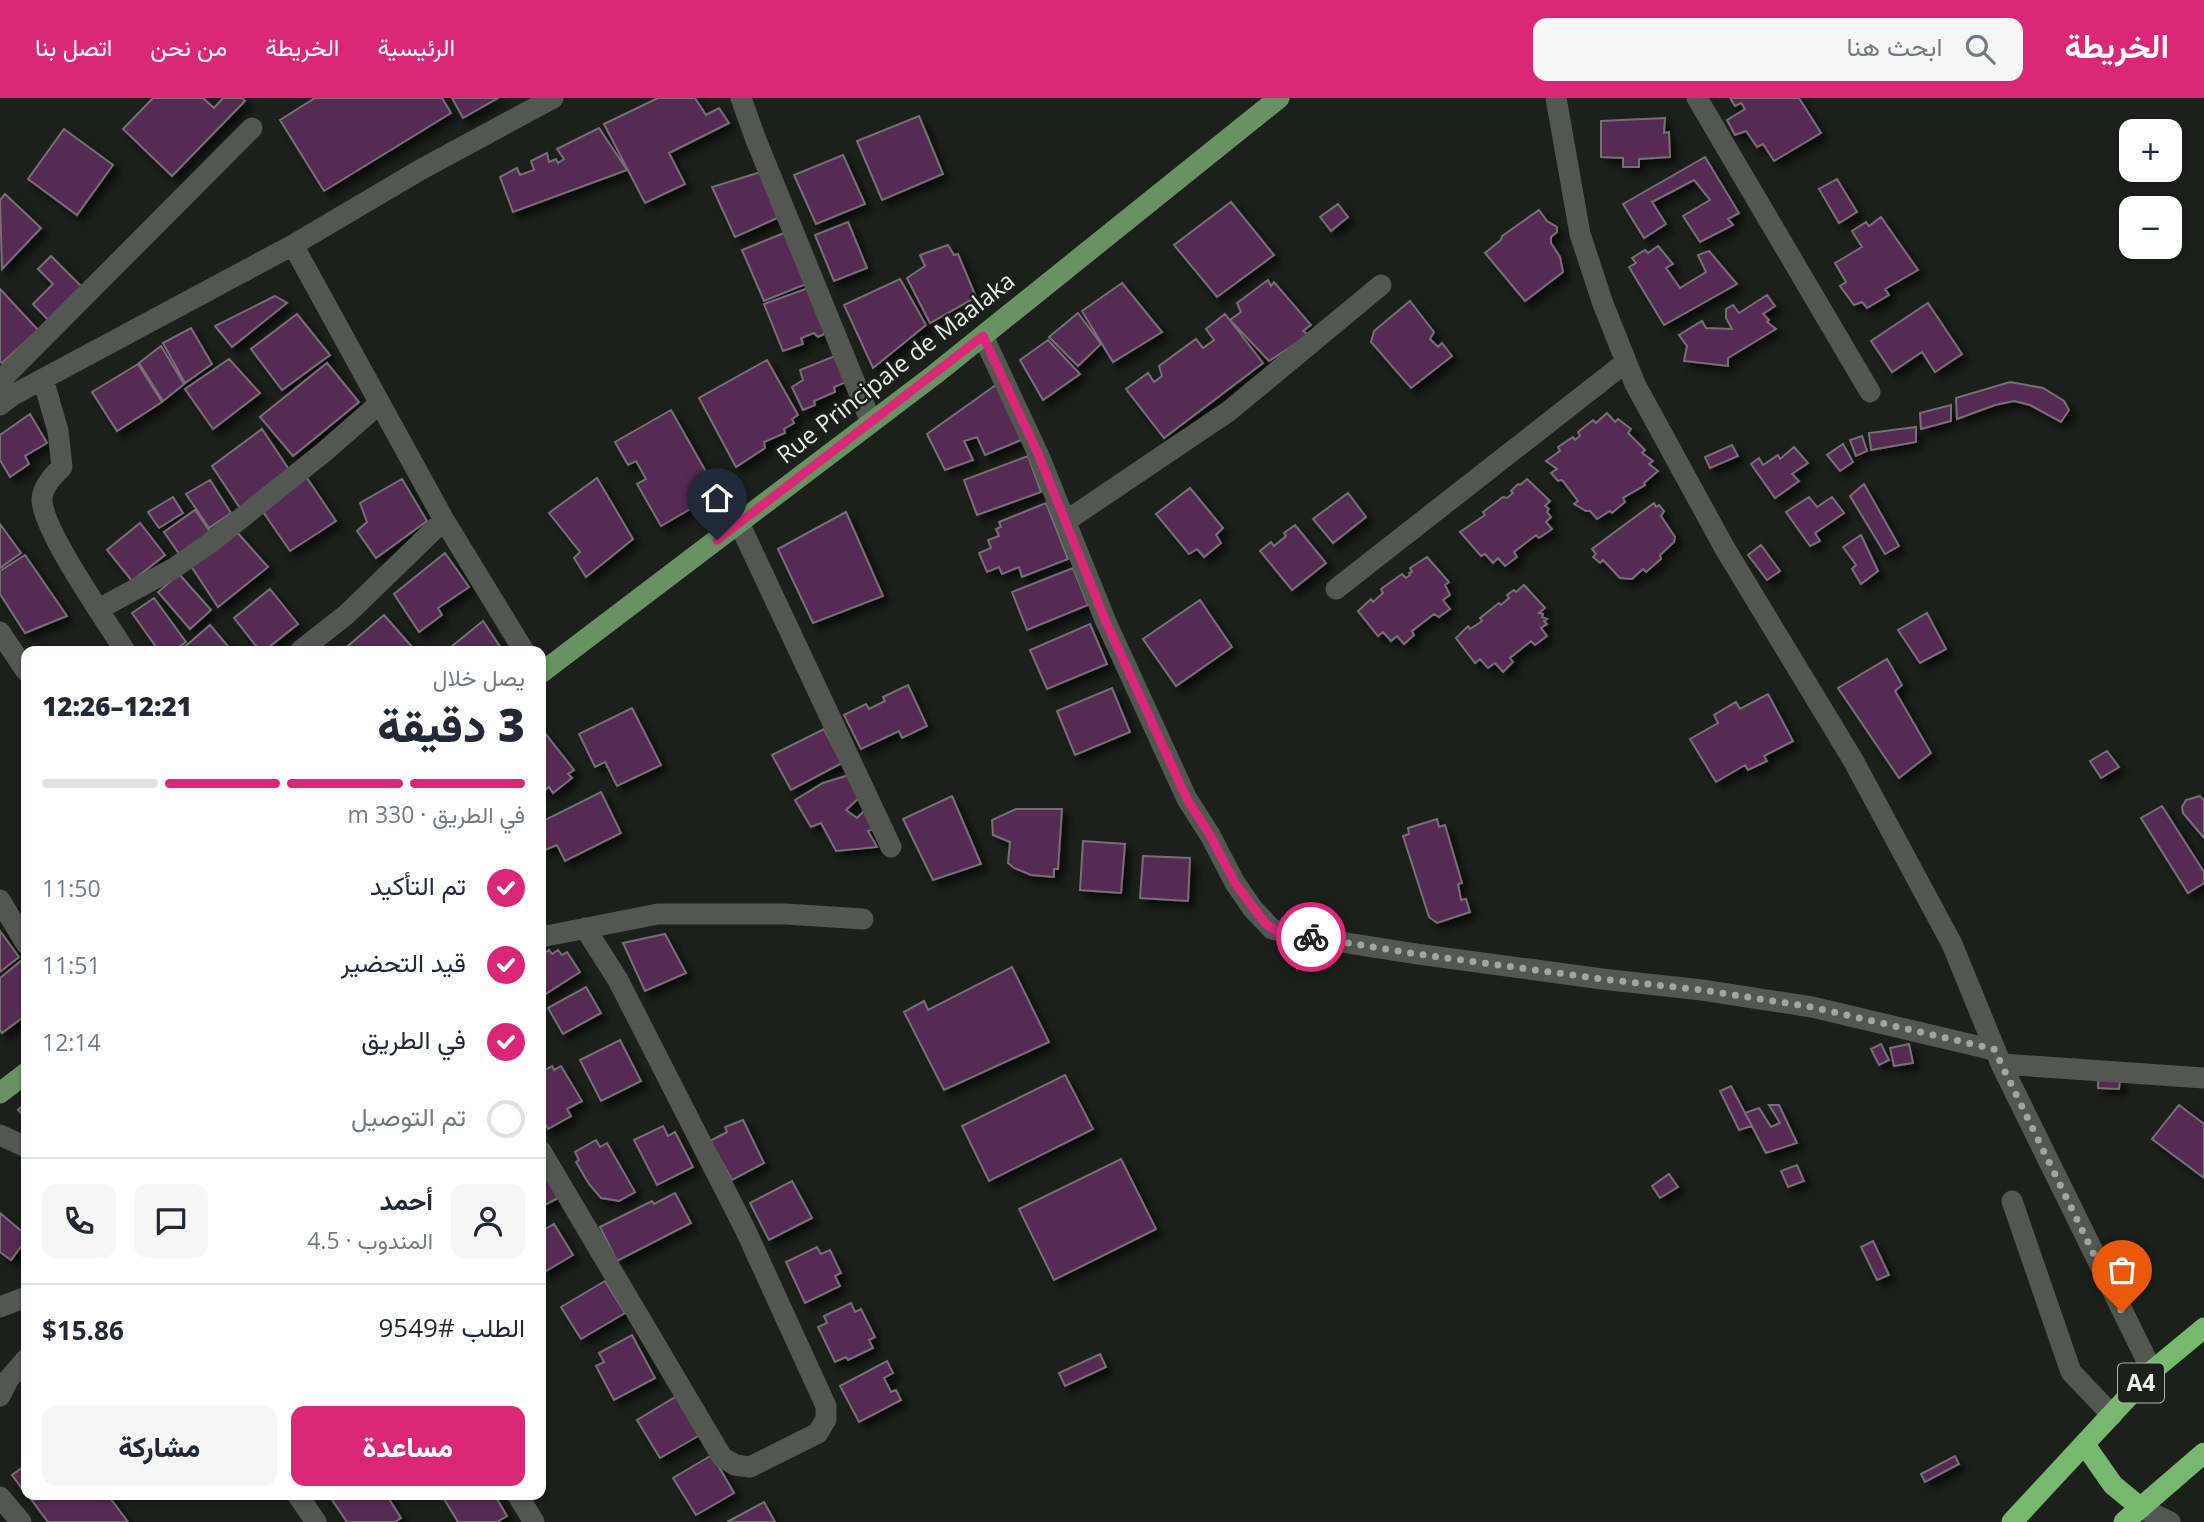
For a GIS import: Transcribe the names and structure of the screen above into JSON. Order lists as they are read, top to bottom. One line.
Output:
{"streets":{"highway":["A4"],"main road":["Rue Principale de Maalaka"]},"page":{"header":"الخريطة","search":"ابحث هنا","nav":["الرئيسية","الخريطة","من نحن","اتصل بنا"],"map_buttons":["+","−"],"heading":["3 دقيقة","يصل خلال","12:21–12:26"],"panel":["أحمد","المندوب · 4.5","الطلب #9549","$15.86"],"bar":"في الطريق · 330 m","list":[["تم التأكيد","11:50"],["قيد التحضير","11:51"],["في الطريق","12:14"],"تم التوصيل"],"buttons":["مساعدة","مشاركة"]}}
